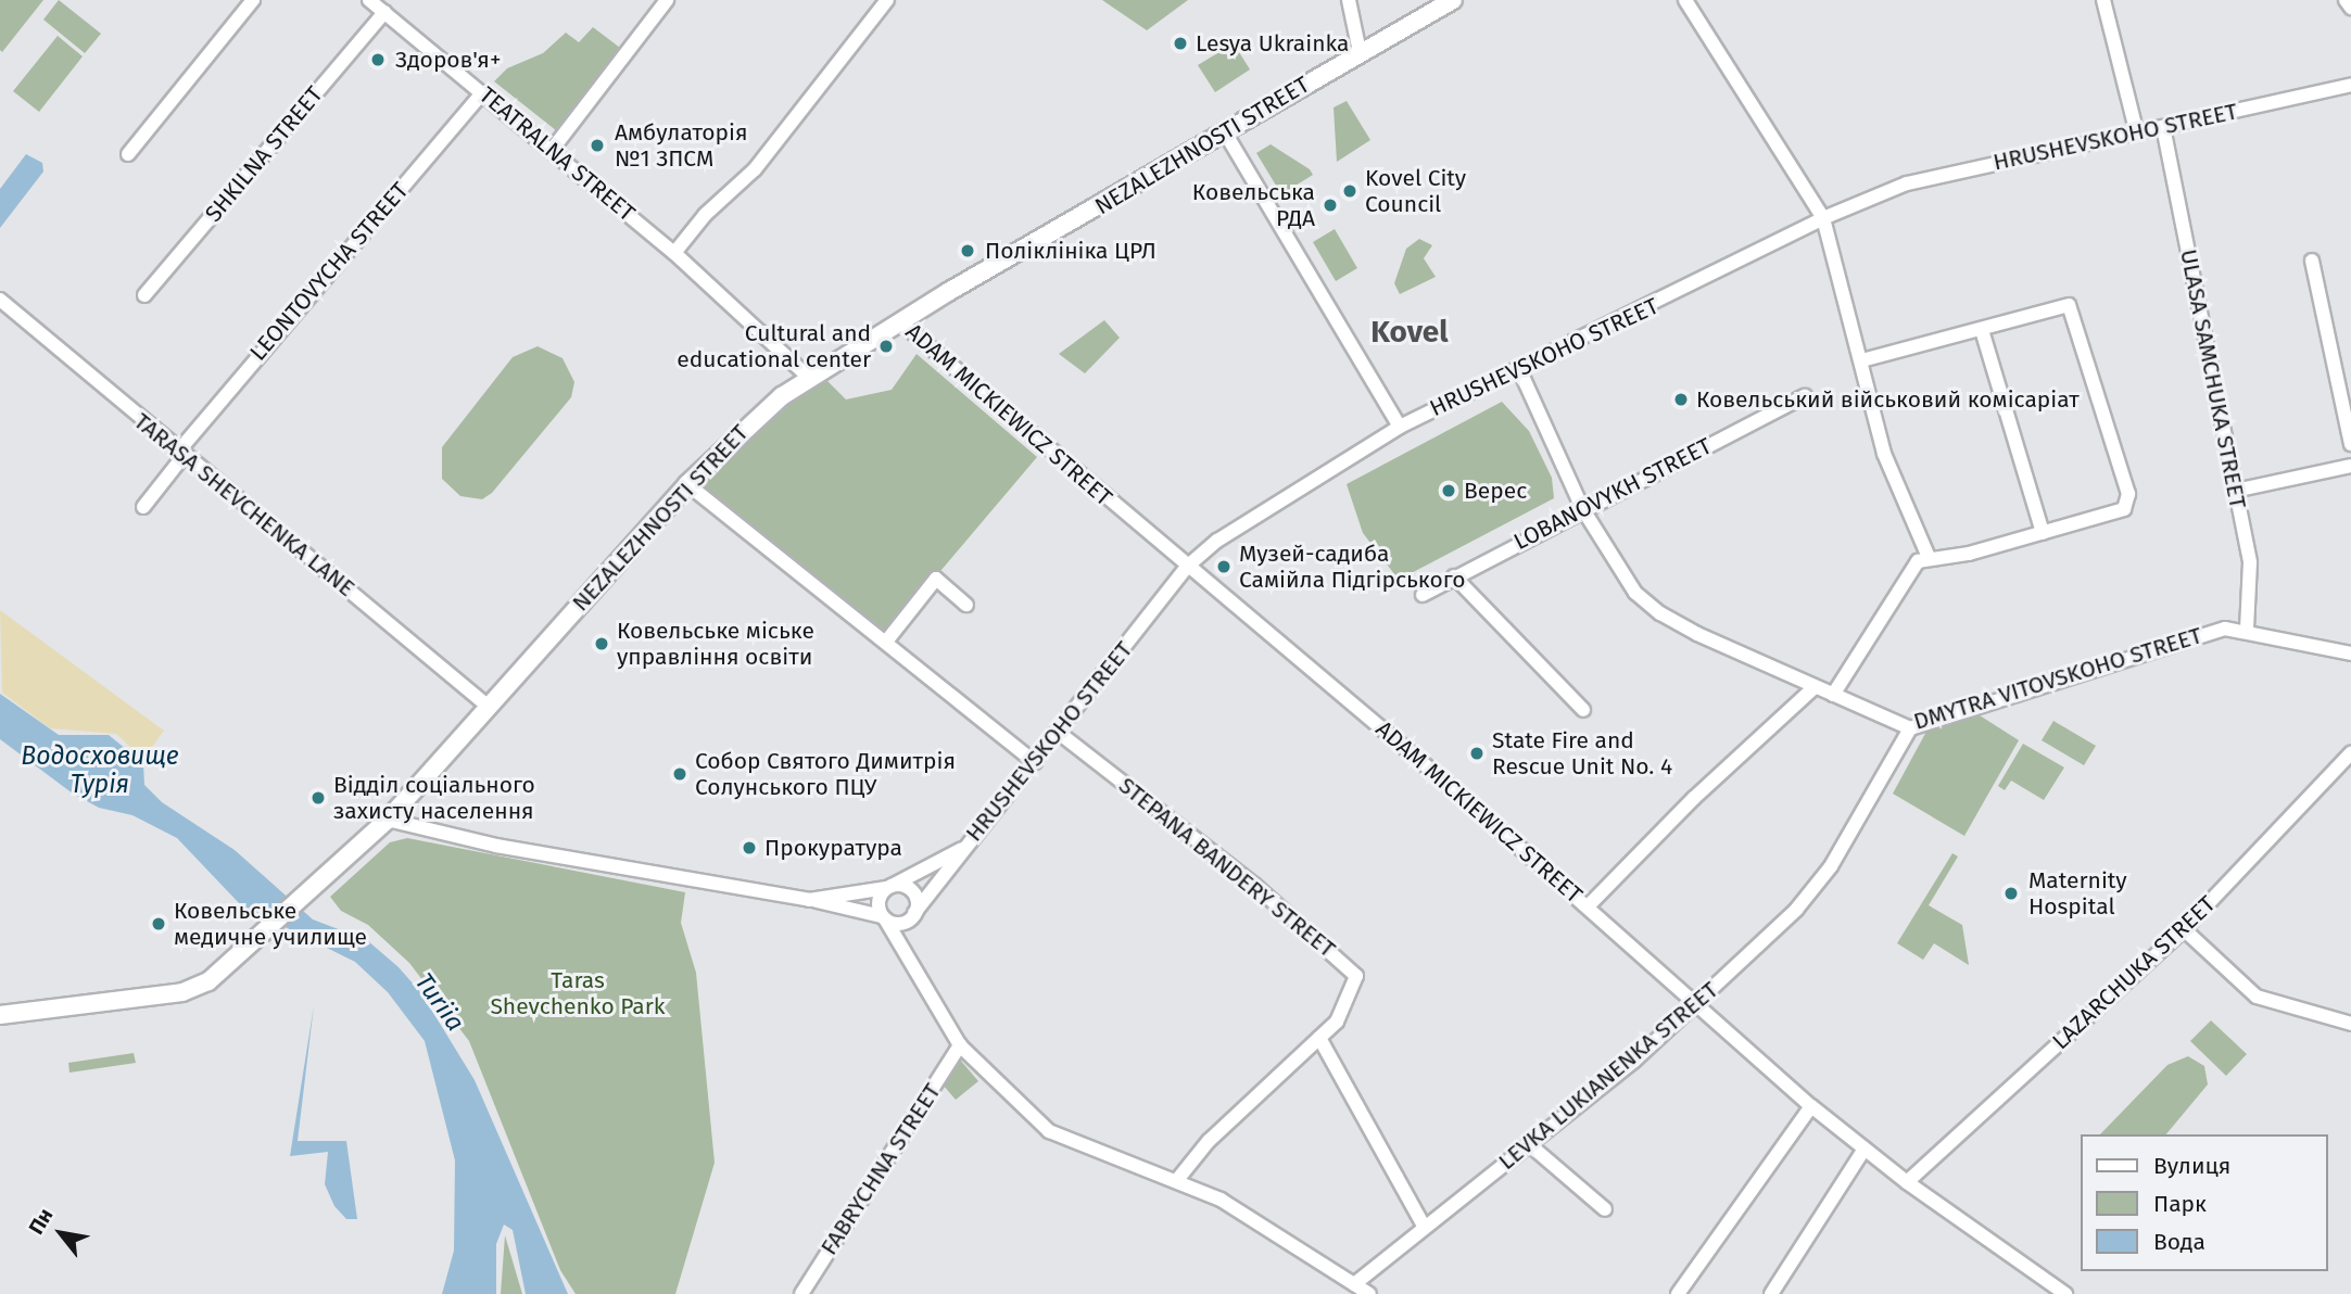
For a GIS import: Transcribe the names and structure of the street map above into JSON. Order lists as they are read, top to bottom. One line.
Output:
{"streets":{"main road":["NEZALEZHNOSTI STREET"],"street":["HRUSHEVSKOHO STREET","SHKILNA STREET","TEATRALNA STREET","LEONTOVYCHA STREET","ULASA SAMCHUKA STREET","ADAM MICKIEWICZ STREET","LOBANOVYKH STREET","TARASA SHEVCHENKA LANE","DMYTRA VITOVSKOHO STREET","STEPANA BANDERY STREET","LAZARCHUKA STREET","LEVKA LUKIANENKA STREET","FABRYCHNA STREET"]},"crossings":[["HRUSHEVSKOHO STREET","ULASA SAMCHUKA STREET"],["HRUSHEVSKOHO STREET","ADAM MICKIEWICZ STREET"],["HRUSHEVSKOHO STREET","DMYTRA VITOVSKOHO STREET"],["HRUSHEVSKOHO STREET","STEPANA BANDERY STREET"],["NEZALEZHNOSTI STREET","TEATRALNA STREET"],["NEZALEZHNOSTI STREET","ADAM MICKIEWICZ STREET"],["NEZALEZHNOSTI STREET","TARASA SHEVCHENKA LANE"],["SHKILNA STREET","TEATRALNA STREET"],["TEATRALNA STREET","LEONTOVYCHA STREET"],["LEONTOVYCHA STREET","TARASA SHEVCHENKA LANE"],["ULASA SAMCHUKA STREET","DMYTRA VITOVSKOHO STREET"],["ADAM MICKIEWICZ STREET","LAZARCHUKA STREET"],["ADAM MICKIEWICZ STREET","LEVKA LUKIANENKA STREET"],["LOBANOVYKH STREET","DMYTRA VITOVSKOHO STREET"],["DMYTRA VITOVSKOHO STREET","LEVKA LUKIANENKA STREET"]],"districts":["Kovel"],"water":["Водосховище Турія","Turiia"],"parks":["Taras Shevchenko Park"],"places":["Lesya Ukrainka","Здоров'я+","Амбулаторія №1 ЗПСМ","Kovel City Council","Ковельська РДА","Поліклініка ЦРЛ","Cultural and educational center","Ковельський військовий комісаріат","Верес","Музей-садиба Самійла Підгірського","Ковельське міське управління освіти","State Fire and Rescue Unit No. 4","Собор Святого Димитрія Солунського ПЦУ","Відділ соціального захисту населення","Прокуратура","Maternity Hospital","Ковельське медичне училище"],"legend":["Вулиця","Парк","Вода"],"north":"top left"}
